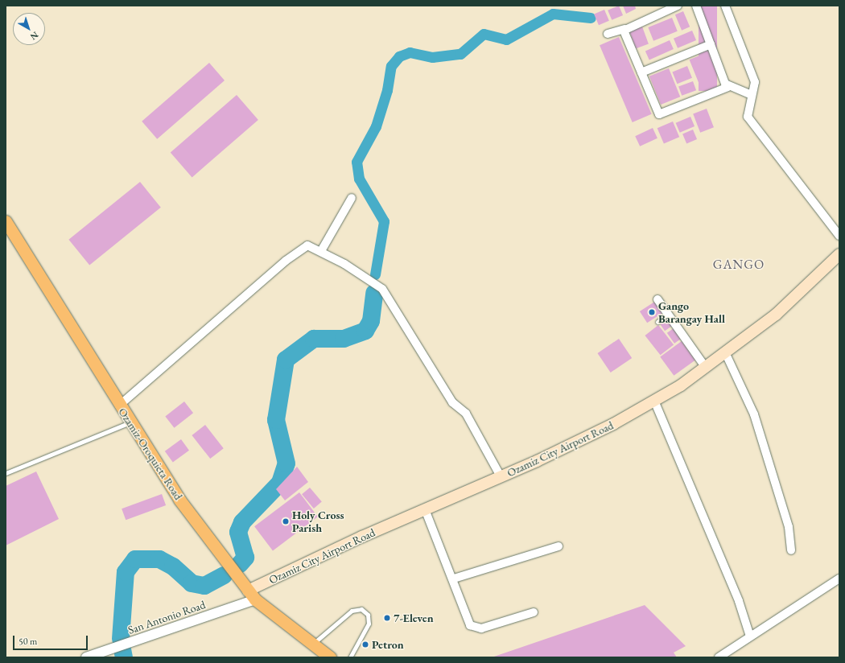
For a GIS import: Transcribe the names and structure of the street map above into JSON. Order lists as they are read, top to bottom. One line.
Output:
{"streets":{"main road":["Ozamiz City Airport Road","Ozamiz-Oroquieta Road"],"street":["San Antonio Road"]},"crossings":[["Ozamiz City Airport Road","Ozamiz-Oroquieta Road"],["Ozamiz City Airport Road","San Antonio Road"],["Ozamiz-Oroquieta Road","San Antonio Road"]],"districts":["GANGO"],"places":["Gango Barangay Hall","Holy Cross Parish","7-Eleven","Petron"],"scale_bar":"50 m","north":"bottom right"}
